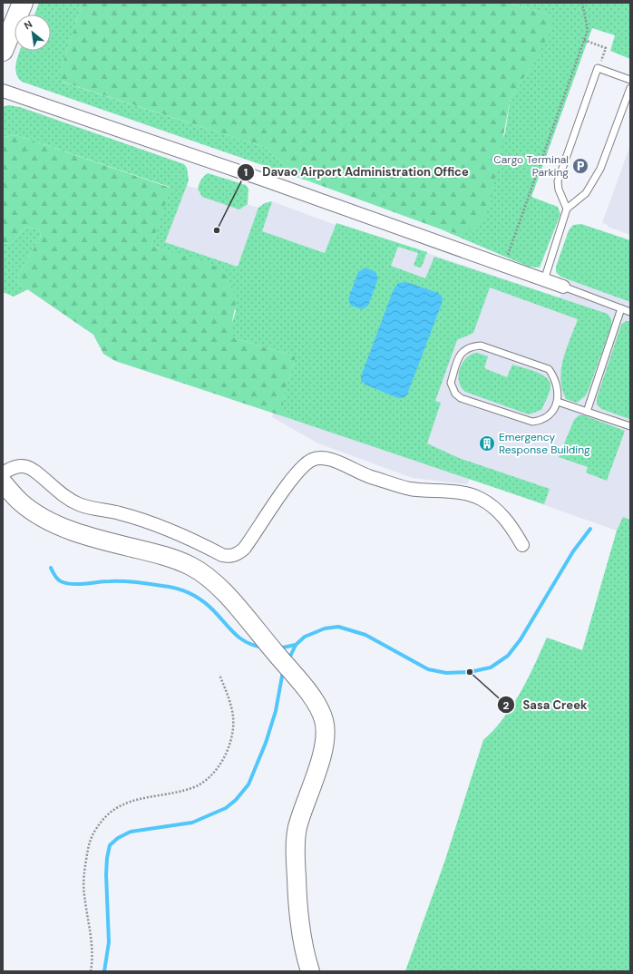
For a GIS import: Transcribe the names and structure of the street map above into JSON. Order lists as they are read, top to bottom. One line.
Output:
{"places":{"parking":["Cargo Terminal Parking"],"other":["Davao Airport Administration Office","Sasa Creek"],"building":["Emergency Response Building"]},"north":"top left"}
